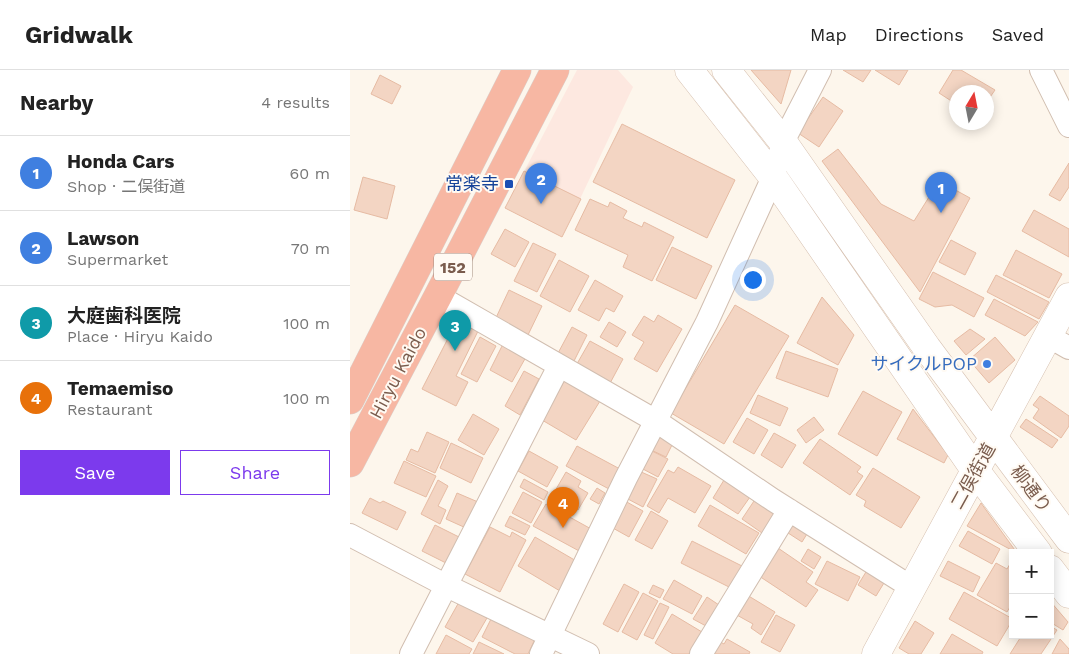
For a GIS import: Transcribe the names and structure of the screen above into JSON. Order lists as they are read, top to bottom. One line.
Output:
{"streets":{"highway":["152","Hiryu Kaido"],"street":["二俣街道","柳通り"]},"crossings":[["二俣街道","柳通り"]],"places":{"transit":["常楽寺"],"other":["サイクルPOP"]},"north":"top","page":{"header":"Gridwalk","nav":["Map","Directions","Saved"],"heading":["Nearby","4 results"],"list":[{"mark":"1","name":"Honda Cars","note":"Shop · 二俣街道","value":"60 m"},{"mark":"2","name":"Lawson","note":"Supermarket","value":"70 m"},{"mark":"3","name":"大庭歯科医院","note":"Place · Hiryu Kaido","value":"100 m"},{"mark":"4","name":"Temaemiso","note":"Restaurant","value":"100 m"}],"pins":["2","1","3","4"],"buttons":["Save","Share"],"map_buttons":["+","−"]}}
